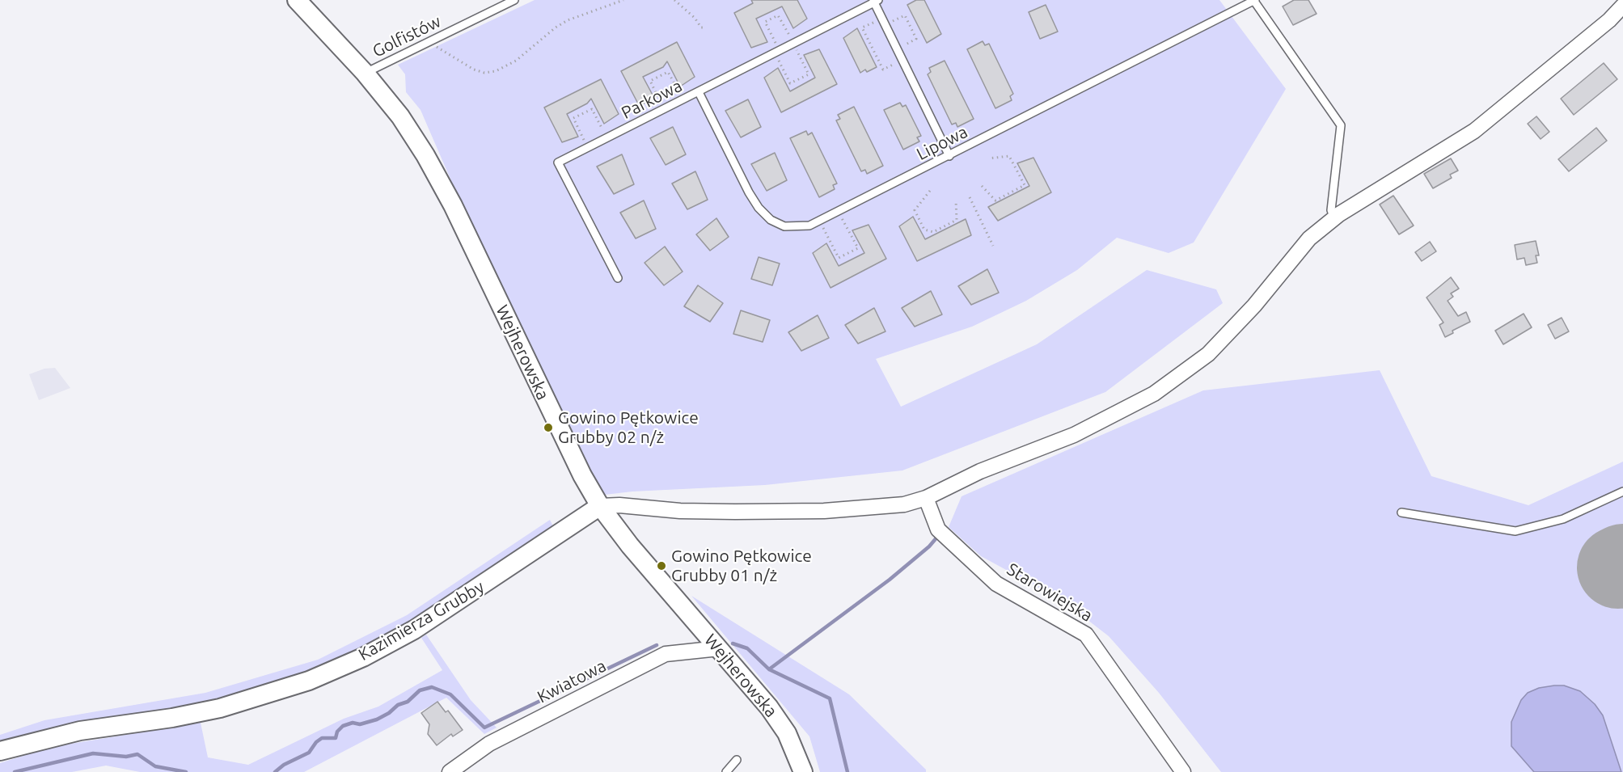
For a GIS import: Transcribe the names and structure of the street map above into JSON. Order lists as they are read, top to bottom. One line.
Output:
{"streets":{"street":["Wejherowska","Starowiejska","Kazimierza Grubby","Kwiatowa"],"lane":["Golfistów","Parkowa","Lipowa"]},"crossings":[["Golfistów","Wejherowska"],["Parkowa","Lipowa"],["Wejherowska","Kazimierza Grubby"],["Wejherowska","Kwiatowa"]],"places":["Gowino Pętkowice Grubby 02 n/ż","Gowino Pętkowice Grubby 01 n/ż"]}
